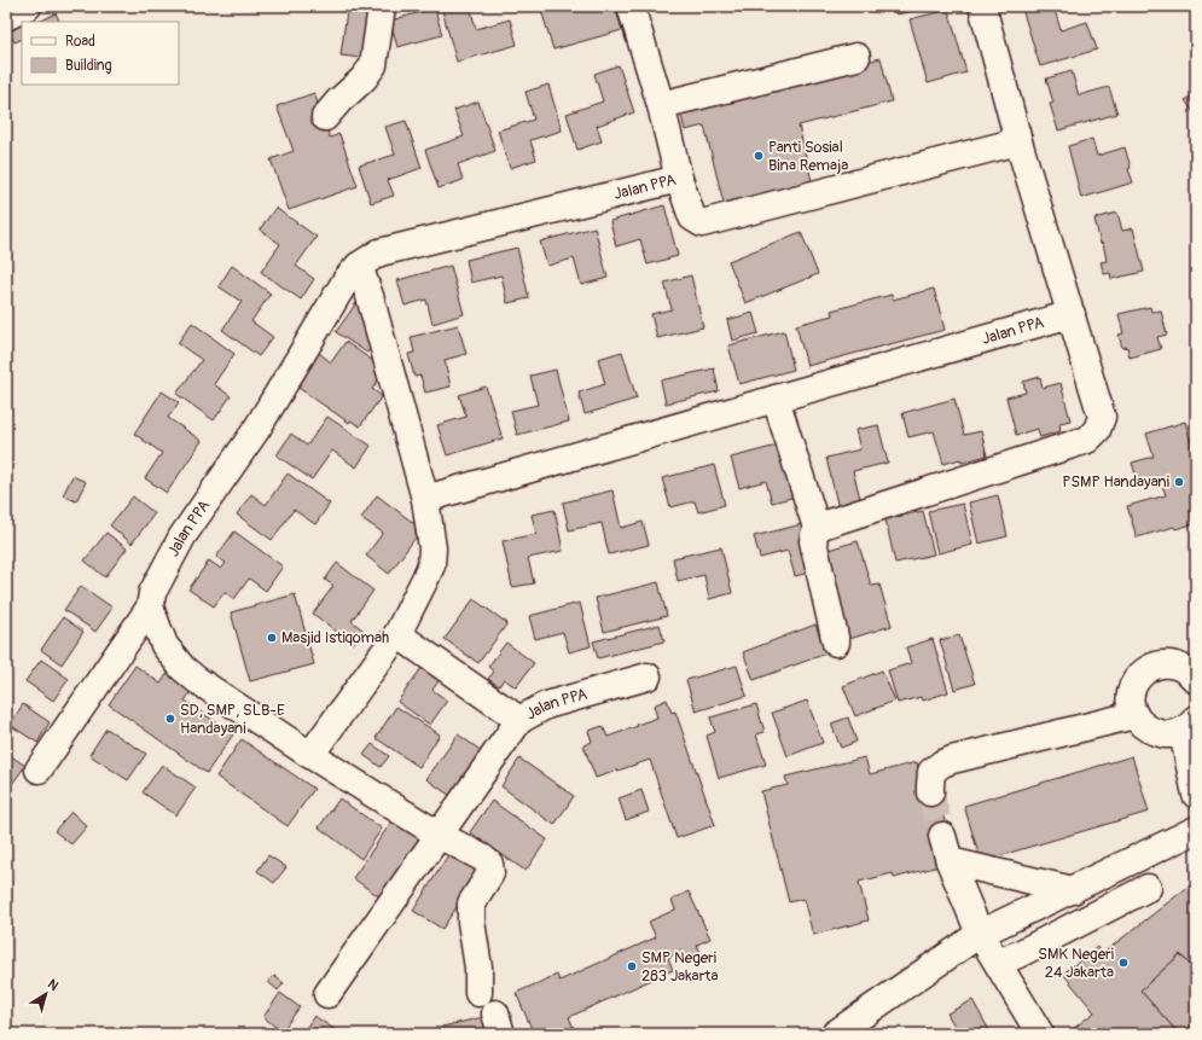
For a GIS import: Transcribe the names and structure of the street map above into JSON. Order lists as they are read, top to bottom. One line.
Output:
{"streets":{"street":["Jalan PPA"]},"places":["Panti Sosial Bina Remaja","PSMP Handayani","Masjid Istiqomah","SD, SMP, SLB-E Handayani","SMK Negeri 24 Jakarta","SMP Negeri 283 Jakarta"],"legend":["Road","Building"],"north":"top right"}
